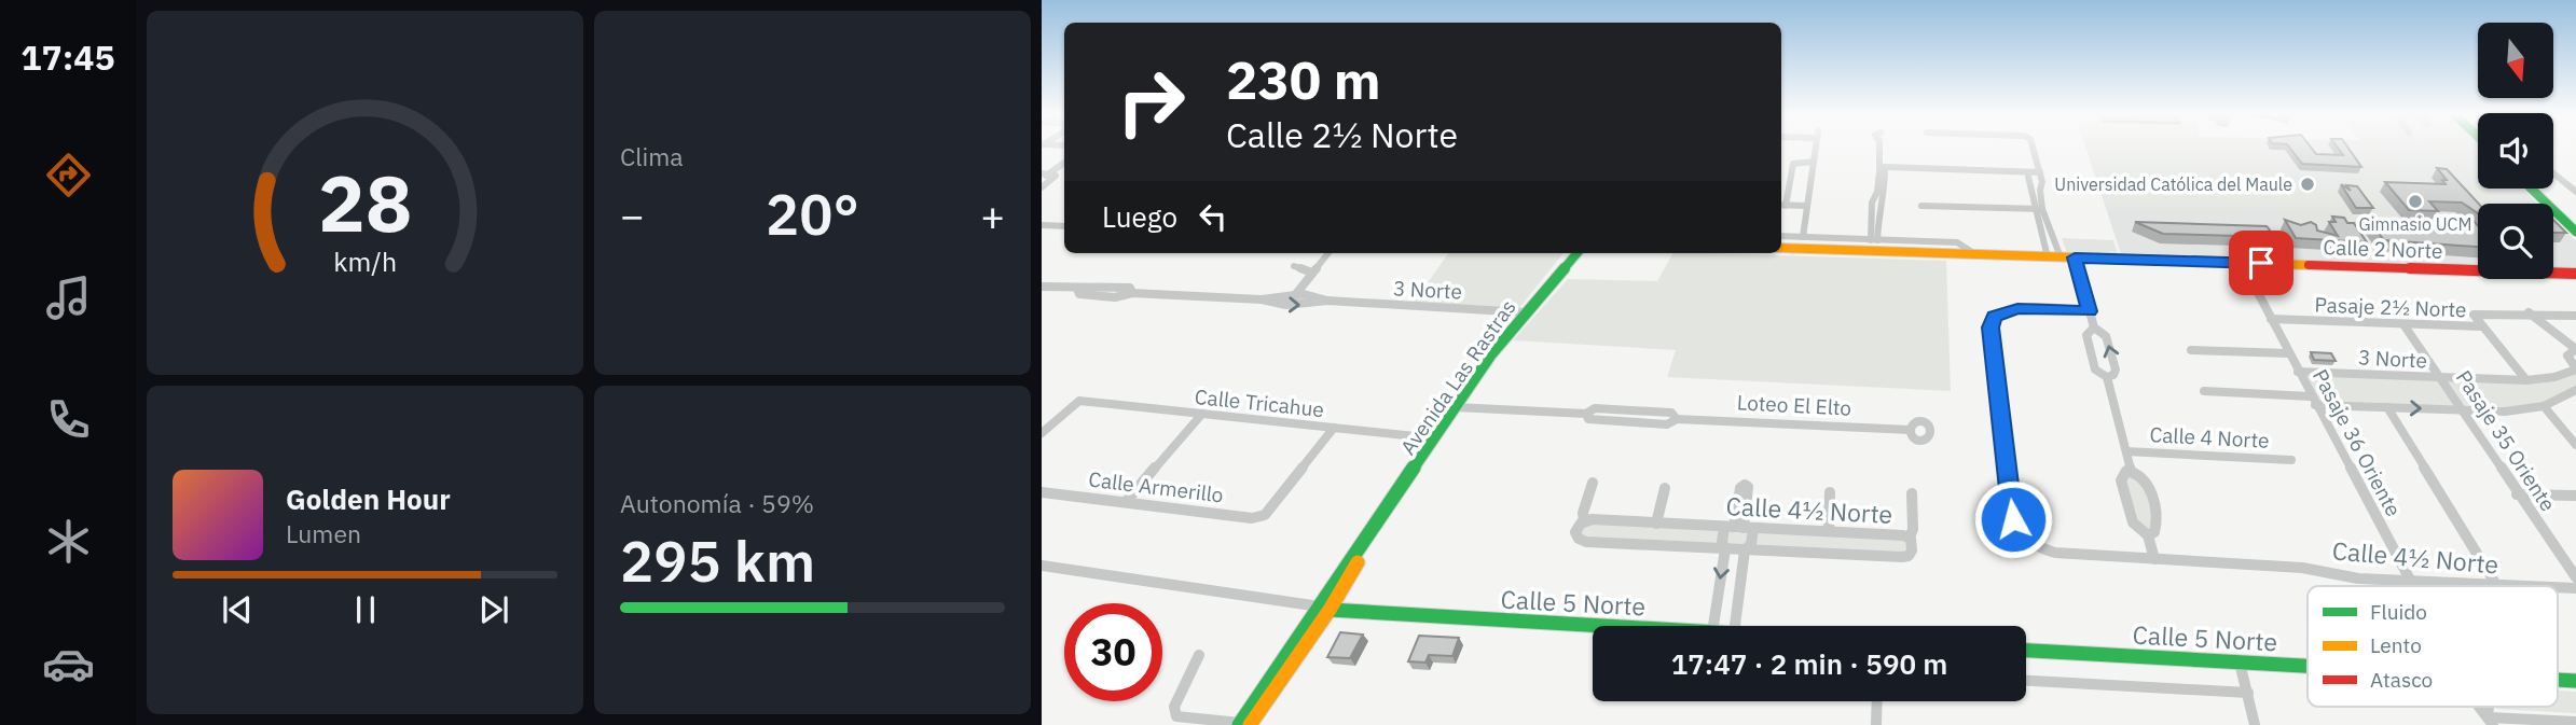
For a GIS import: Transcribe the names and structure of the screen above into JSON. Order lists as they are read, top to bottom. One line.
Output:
{"streets":{"street":["Calle 2 Norte","3 Norte","Pasaje 2½ Norte","Avenida Las Rastras","Calle Tricahue","Loteo El Elto","Calle 4 Norte","Pasaje 35 Oriente","Pasaje 36 Oriente","Calle Armerillo","Calle 4½ Norte","Calle 5 Norte"]},"crossings":[["Calle 2 Norte","Pasaje 36 Oriente"],["3 Norte","Avenida Las Rastras"],["3 Norte","Pasaje 35 Oriente"],["3 Norte","Pasaje 36 Oriente"],["Pasaje 2½ Norte","Pasaje 35 Oriente"],["Pasaje 2½ Norte","Pasaje 36 Oriente"],["Avenida Las Rastras","Calle Tricahue"],["Avenida Las Rastras","Loteo El Elto"],["Avenida Las Rastras","Calle 5 Norte"],["Calle Tricahue","Calle Armerillo"],["Pasaje 36 Oriente","Calle 4½ Norte"]],"places":["Universidad Católica del Maule","Gimnasio UCM"],"legend":["Fluido","Lento","Atasco"],"north":"bottom","page":{"tabs":"17:45","tile":["Clima",["Autonomía · 59%","295 km"]],"turn":["230 m","Calle 2½ Norte"],"then":"Luego","heat":["−","20°","+"],"song":["Golden Hour","Lumen"],"limit":"30","trip":"17:47 · 2 min · 590 m","gauge":["28","km/h"]}}
